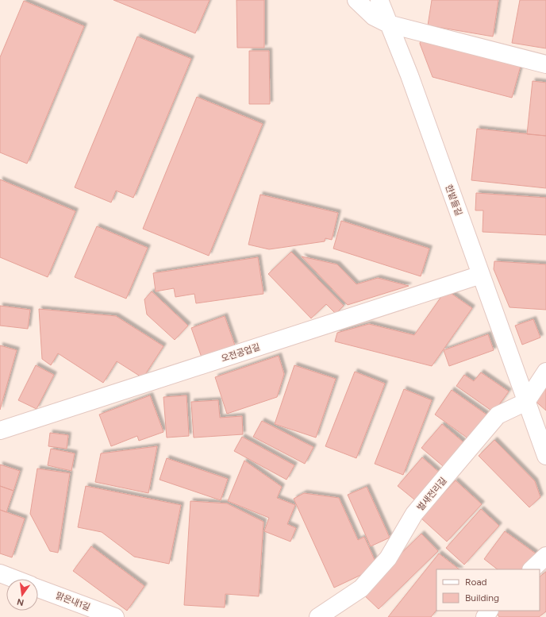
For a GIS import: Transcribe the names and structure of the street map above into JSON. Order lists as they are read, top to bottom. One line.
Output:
{"streets":{"street":["한밭들길","오전공업길","벌새전리길","맑은내1길"]},"crossings":[["한밭들길","오전공업길"],["한밭들길","벌새전리길"]],"legend":["Road","Building"],"north":"bottom"}
